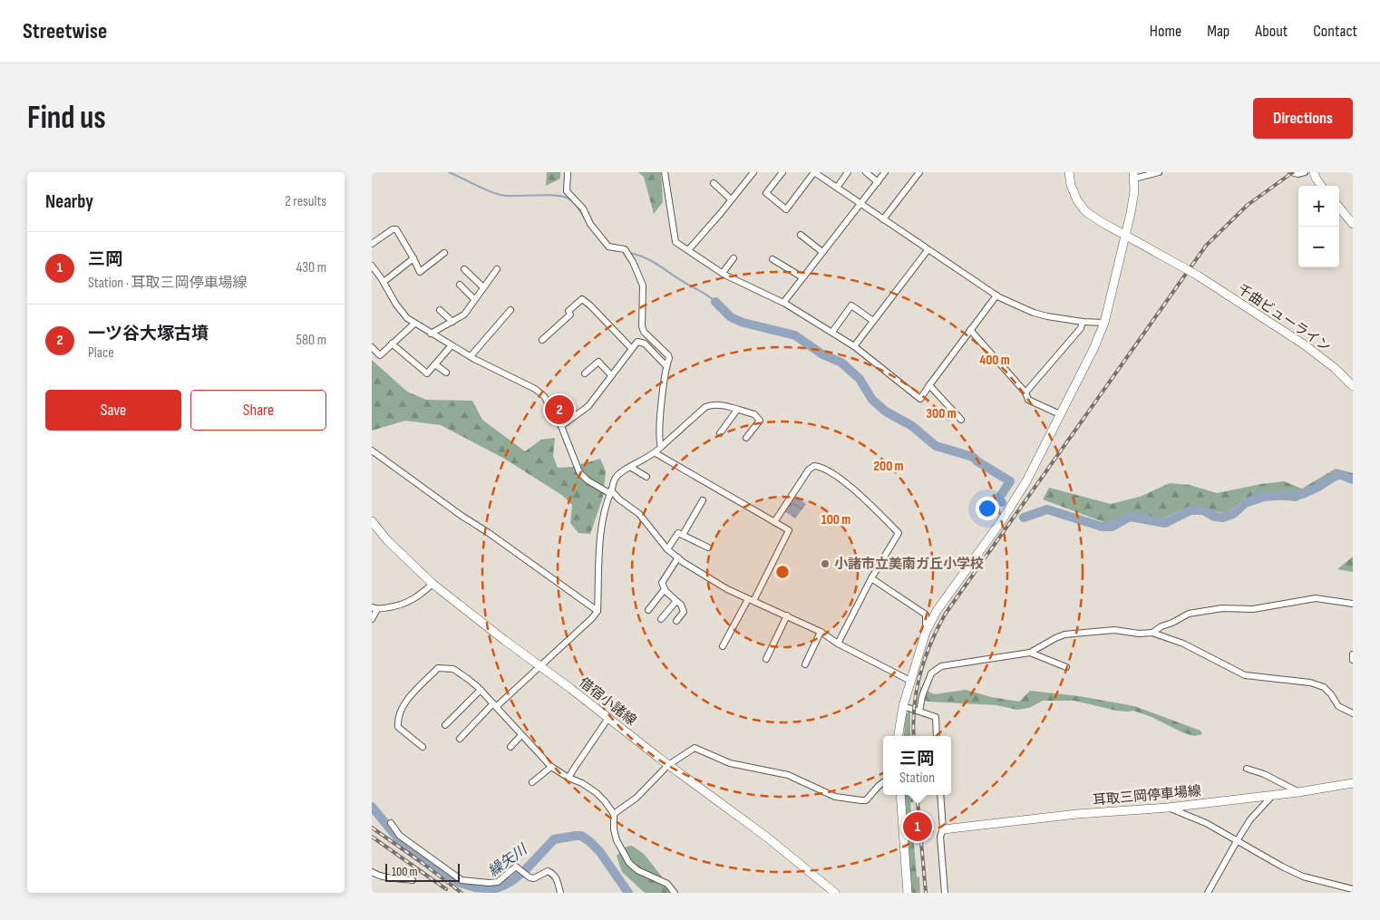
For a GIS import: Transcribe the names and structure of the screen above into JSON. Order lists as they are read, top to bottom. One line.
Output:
{"streets":{"street":["千曲ビューライン","借宿小諸線","耳取三岡停車場線"]},"water":["繰矢川"],"places":["小諸市立美南ガ丘小学校"],"scale_bar":"100 m","page":{"header":"Streetwise","nav":["Home","Map","About","Contact"],"buttons":["Directions",["Save","Share"]],"title":"Find us","heading":["Nearby","2 results"],"map_buttons":["+","−"],"list":[{"mark":"1","name":"三岡","note":"Station · 耳取三岡停車場線","value":"430 m"},{"mark":"2","name":"一ツ谷大塚古墳","note":"Place","value":"580 m"}],"pins":["2","1"],"popup":["三岡","Station"],"scale":"100 m"},"rings":["400 m","300 m","200 m","100 m"]}
